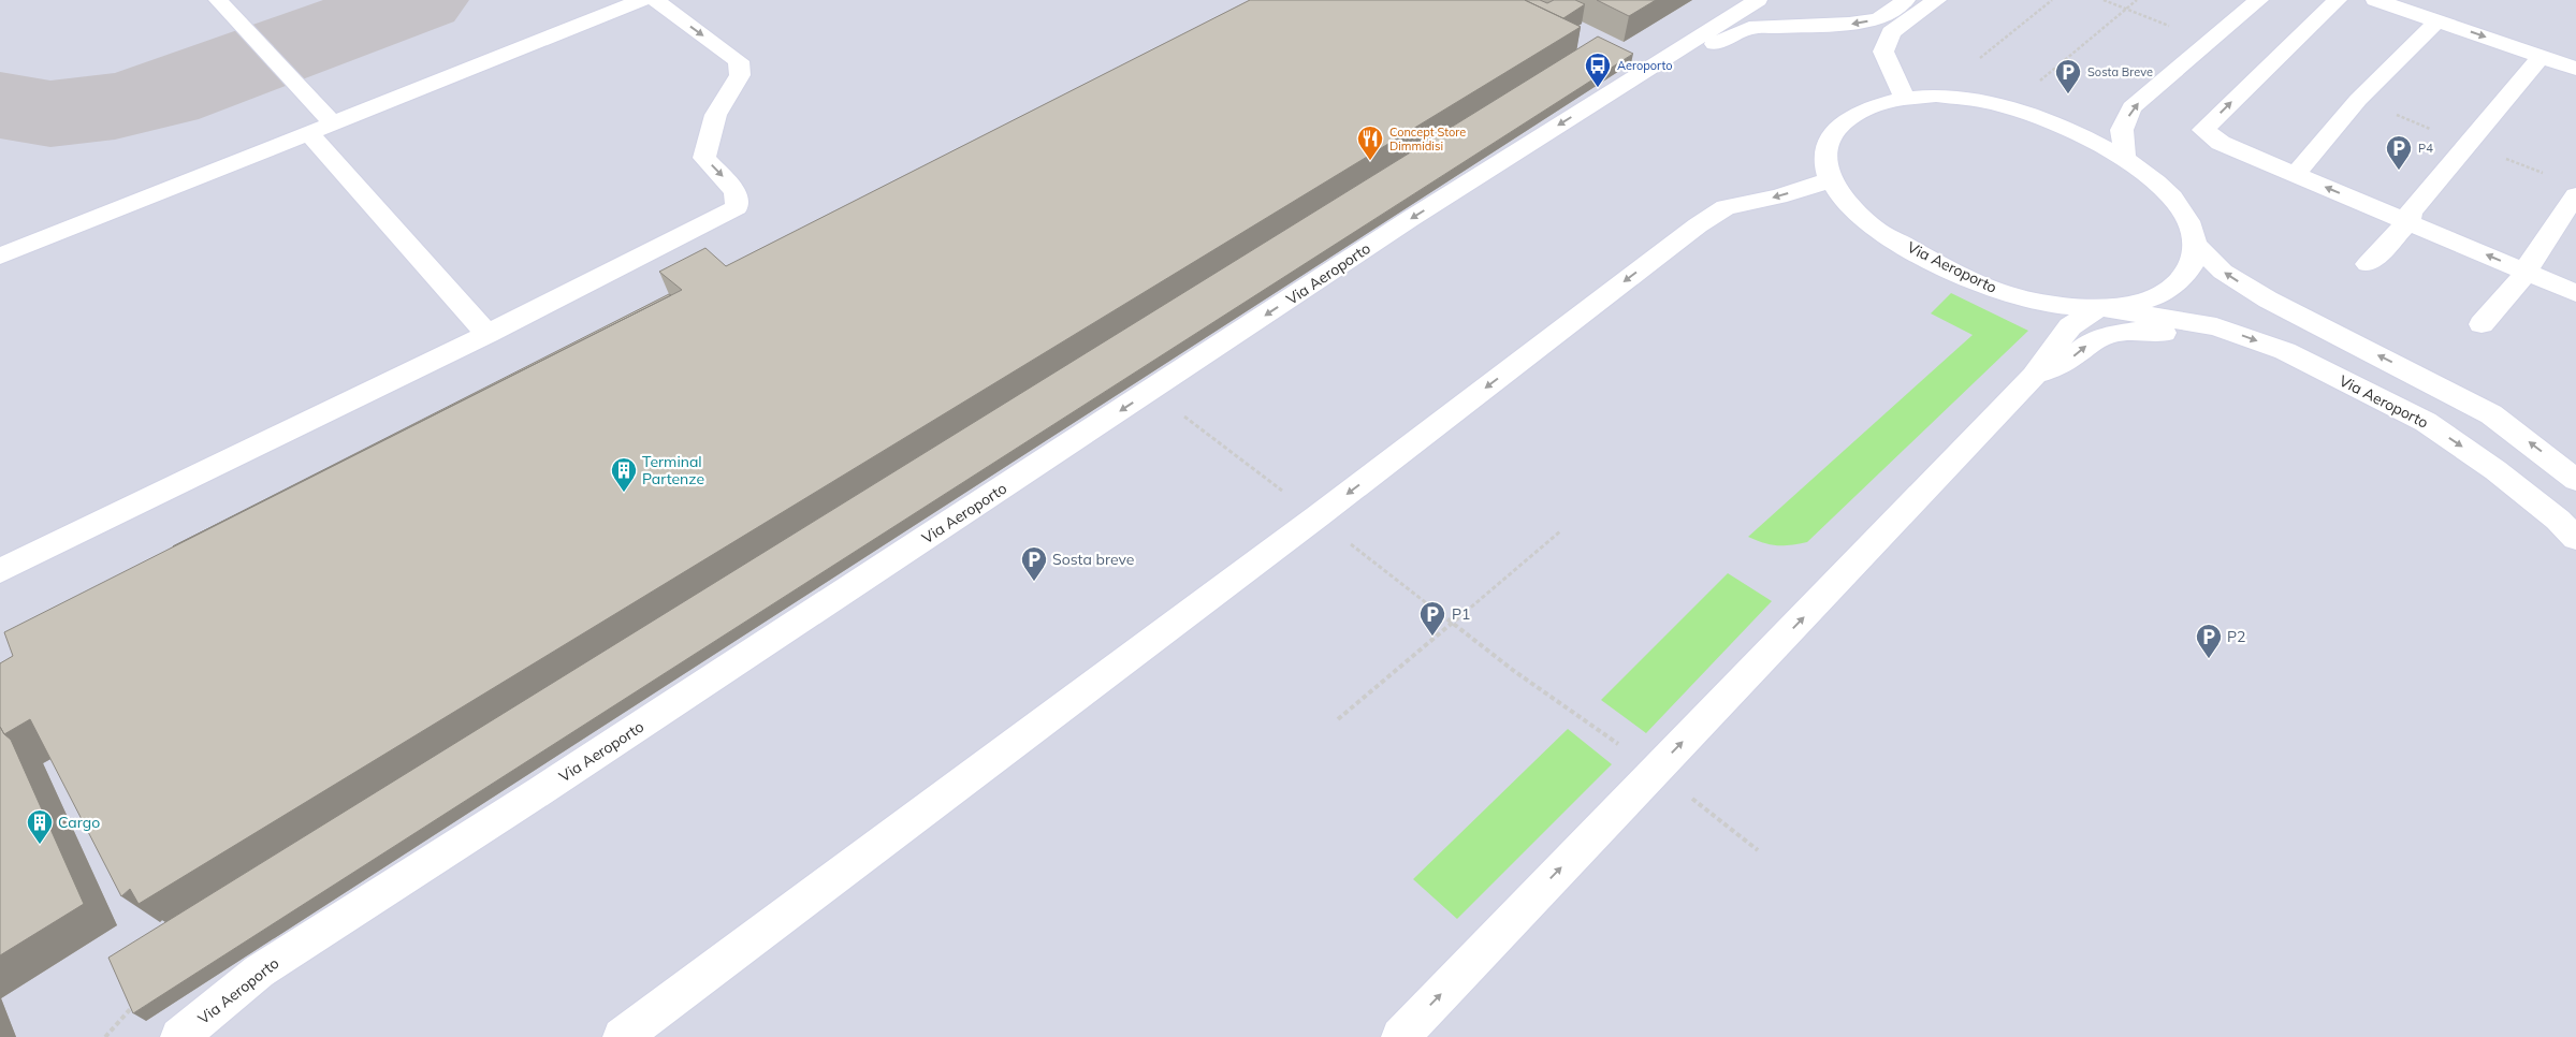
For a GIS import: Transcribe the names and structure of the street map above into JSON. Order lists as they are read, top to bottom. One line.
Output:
{"streets":{"lane":["Via Aeroporto"]},"places":{"bus stop":["Aeroporto"],"parking":["Sosta Breve","P4","Sosta breve","P1","P2"],"restaurant":["Concept Store Dimmidisi"],"building":["Terminal Partenze","Cargo"]}}
